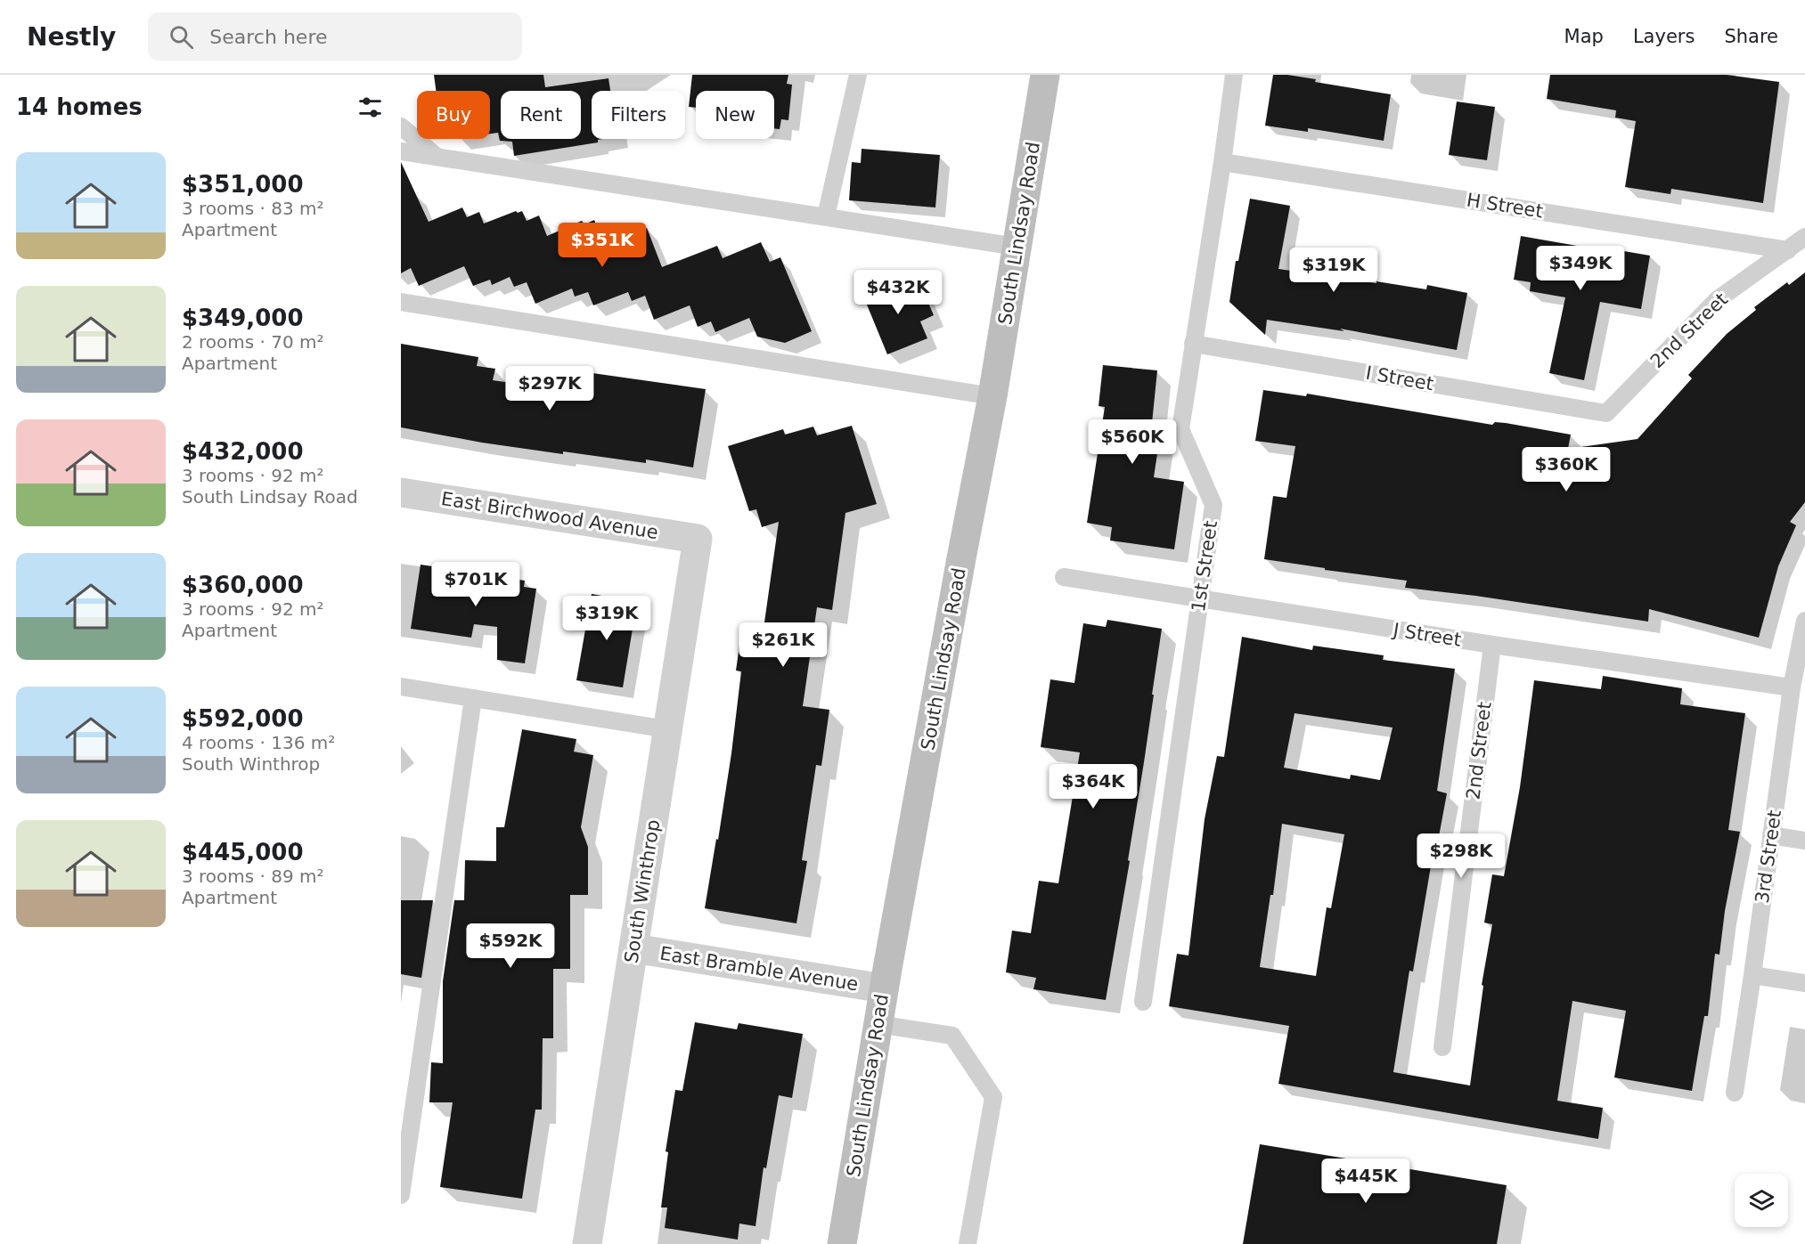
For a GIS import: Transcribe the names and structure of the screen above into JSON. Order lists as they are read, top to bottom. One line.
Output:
{"streets":{"main road":["South Lindsay Road"],"street":["East Birchwood Avenue","South Winthrop","East Bramble Avenue"],"lane":["H Street","2nd Street","I Street","1st Street","J Street","3rd Street"]},"crossings":[["H Street","2nd Street"],["H Street","1st Street"],["South Lindsay Road","East Bramble Avenue"],["2nd Street","I Street"],["2nd Street","J Street"],["I Street","1st Street"],["East Birchwood Avenue","South Winthrop"],["1st Street","J Street"],["J Street","3rd Street"],["South Winthrop","East Bramble Avenue"]],"page":{"header":"Nestly","search":"Search here","nav":["Map","Layers","Share"],"heading":"14 homes","chip":["Buy","Rent","Filters","New"],"list":[{"name":"$351,000","note":"3 rooms · 83 m² · Apartment"},{"name":"$349,000","note":"2 rooms · 70 m² · Apartment"},{"name":"$432,000","note":"3 rooms · 92 m² · South Lindsay Road"},{"name":"$360,000","note":"3 rooms · 92 m² · Apartment"},{"name":"$592,000","note":"4 rooms · 136 m² · South Winthrop"},{"name":"$445,000","note":"3 rooms · 89 m² · Apartment"}],"price":["$351K","$349K","$319K","$432K","$297K","$560K","$360K","$701K","$319K","$261K","$364K","$298K","$592K","$445K"]}}
